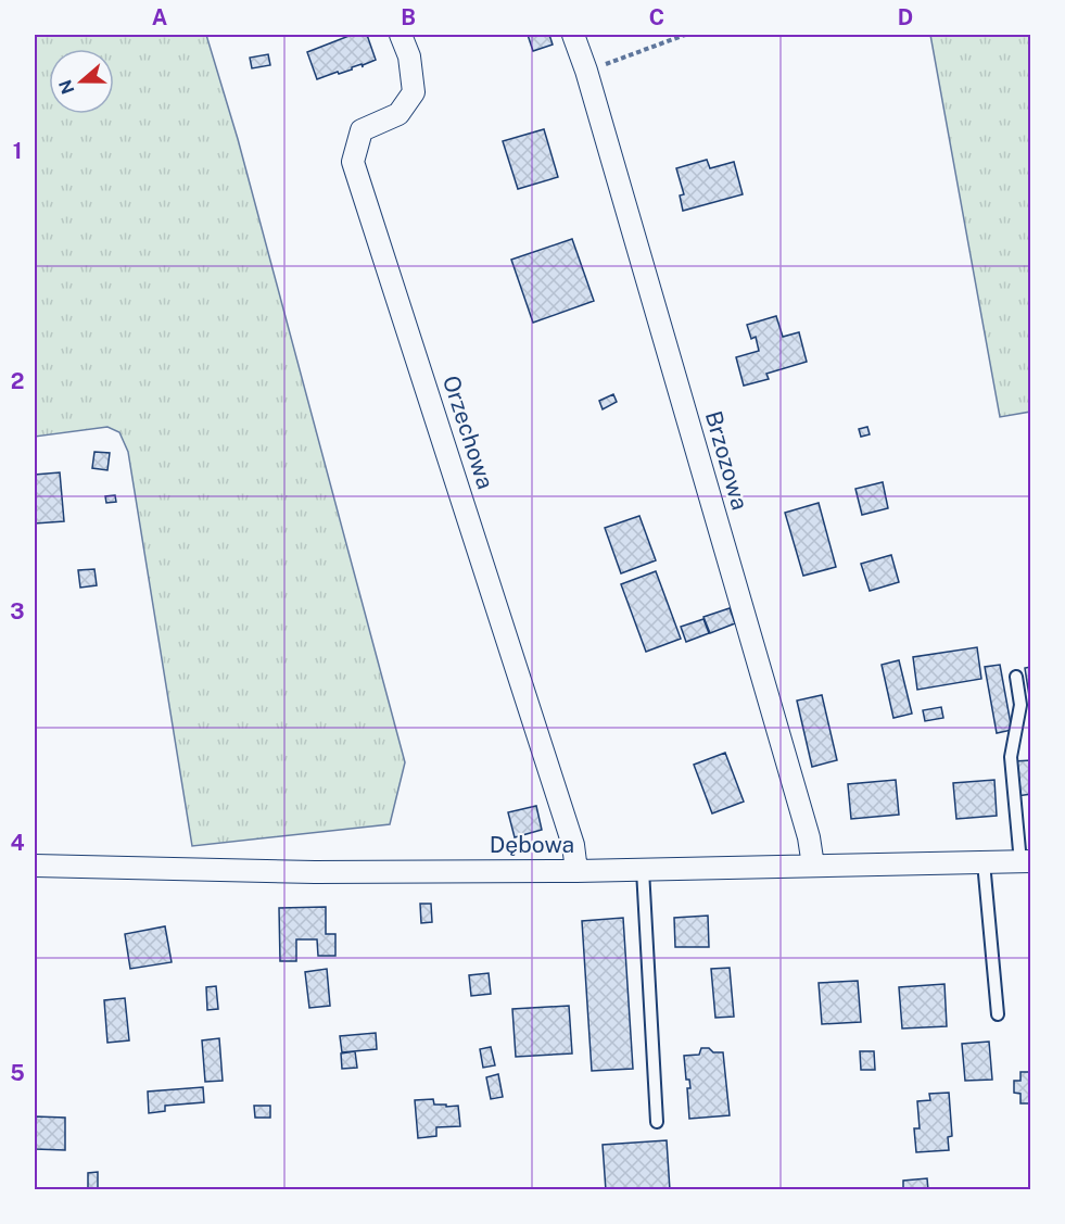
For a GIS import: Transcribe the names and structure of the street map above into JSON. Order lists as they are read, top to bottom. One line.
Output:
{"streets":{"street":["Orzechowa","Brzozowa","Dębowa"]},"crossings":[["Orzechowa","Dębowa"],["Brzozowa","Dębowa"]],"north":"left","grid":{"columns":["A","B","C","D"],"rows":["1","2","3","4","5"]}}
